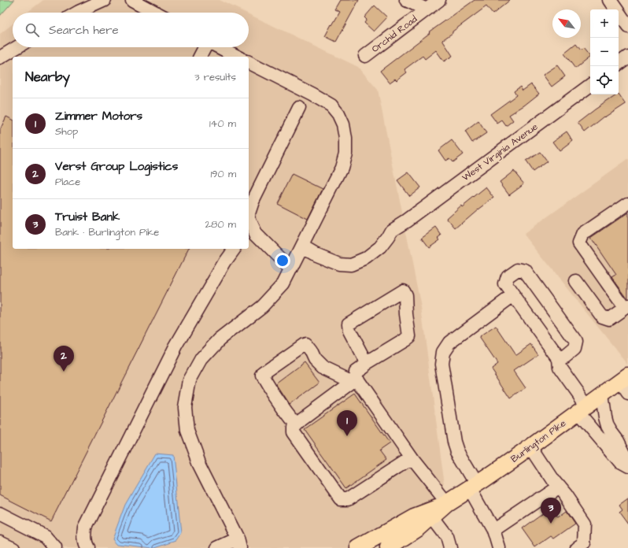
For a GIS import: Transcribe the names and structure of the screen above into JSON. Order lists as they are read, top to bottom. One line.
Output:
{"streets":{"main road":["Burlington Pike"],"street":["Orchid Road","West Virginia Avenue"]},"north":"top left","page":{"map_buttons":["+","−"],"search":"Search here","heading":["Nearby","3 results"],"list":[{"mark":"1","name":"Zimmer Motors","note":"Shop","value":"140 m"},{"mark":"2","name":"Verst Group Logistics","note":"Place","value":"190 m"},{"mark":"3","name":"Truist Bank","note":"Bank · Burlington Pike","value":"280 m"}],"pins":["2","1","3"]}}
